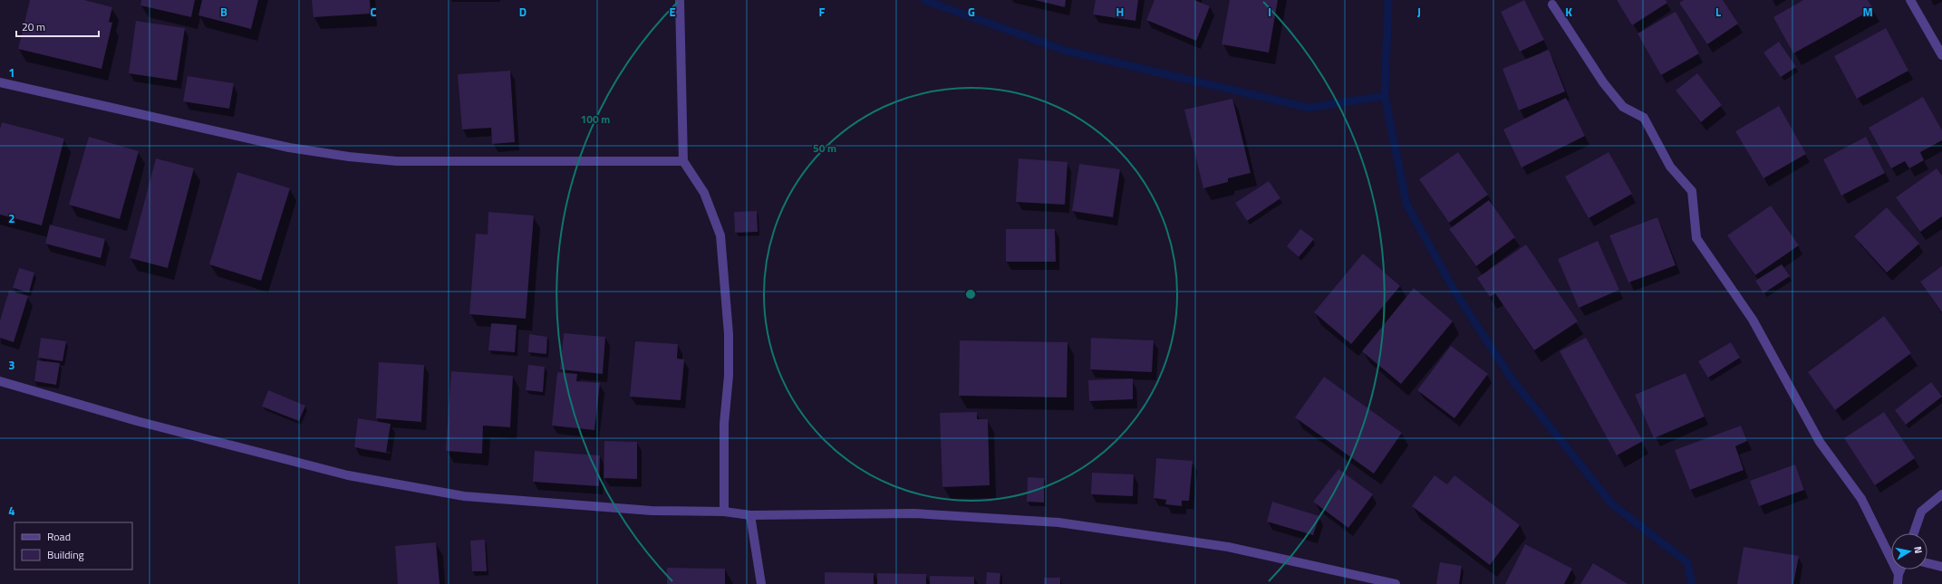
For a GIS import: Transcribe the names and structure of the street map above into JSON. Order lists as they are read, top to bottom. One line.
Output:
{"legend":["Road","Building"],"scale_bar":"20 m","north":"right","grid":{"columns":["B","C","D","E","F","G","H","I","J","K","L","M"],"rows":["1","2","3","4"]},"rings":["100 m","50 m"]}
